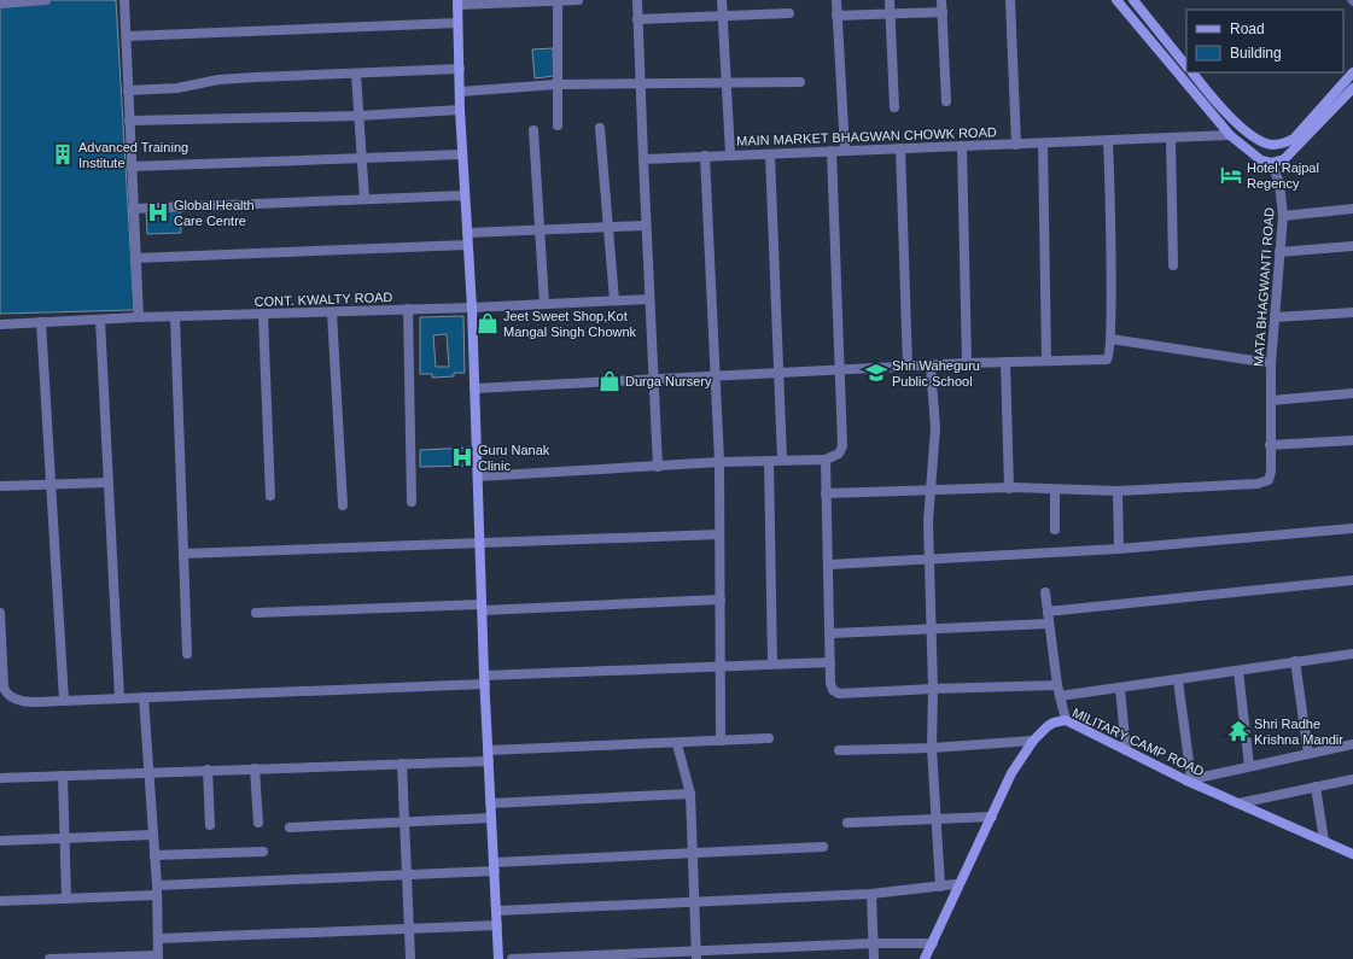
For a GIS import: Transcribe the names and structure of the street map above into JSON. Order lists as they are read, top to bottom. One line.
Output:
{"streets":{"street":["MAIN MARKET BHAGWAN CHOWK ROAD","MATA BHAGWANTI ROAD","CONT. KWALTY ROAD","MILITARY CAMP ROAD"]},"places":{"building":["Advanced Training Institute"],"hotel":["Hotel Rajpal Regency"],"hospital":["Global Health Care Centre","Guru Nanak Clinic"],"shop":["Jeet Sweet Shop,Kot Mangal Singh Chownk","Durga Nursery"],"school or university":["Shri Waheguru Public School"],"temple":["Shri Radhe Krishna Mandir"]},"legend":["Road","Building"]}
